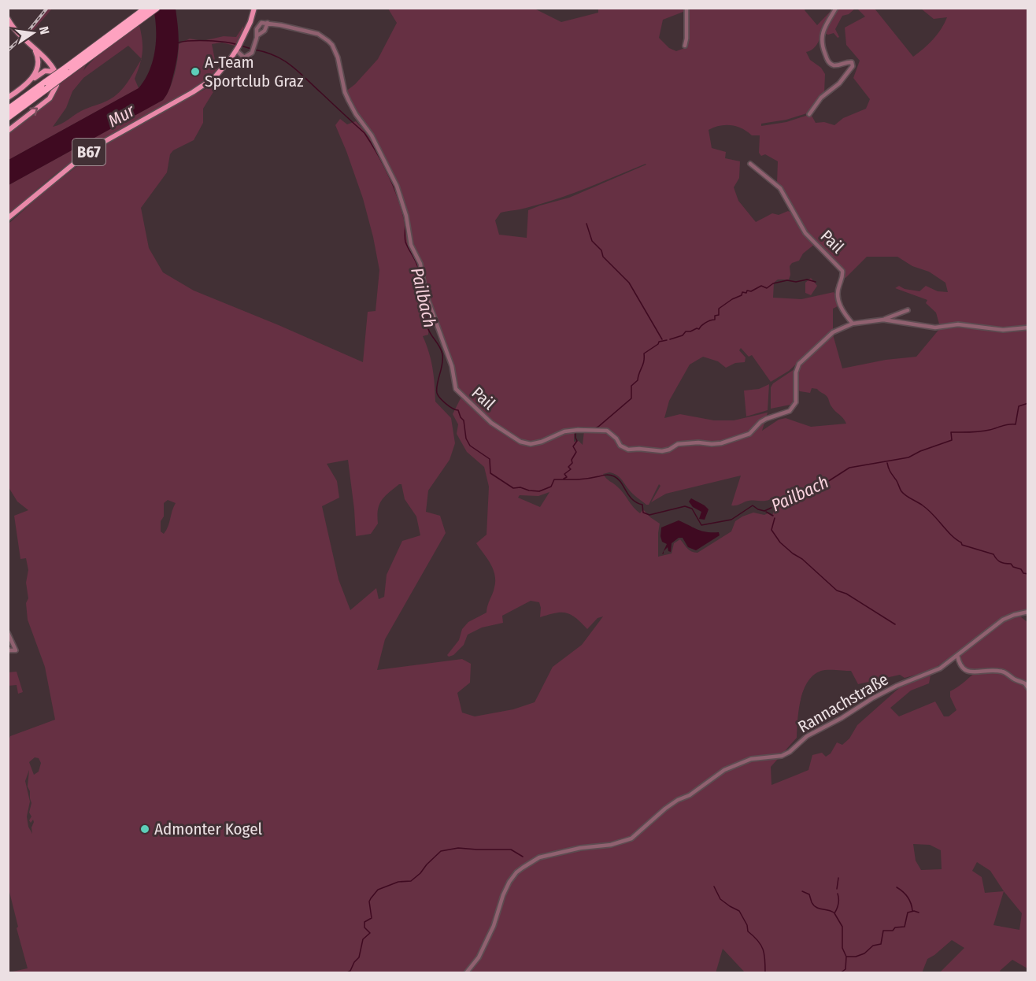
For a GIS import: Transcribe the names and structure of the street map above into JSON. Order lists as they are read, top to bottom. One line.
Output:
{"streets":{"main road":["B67"],"street":["Pail","Rannachstraße"]},"water":["Mur","Pailbach"],"places":["A-Team Sportclub Graz","Admonter Kogel"],"north":"right"}
